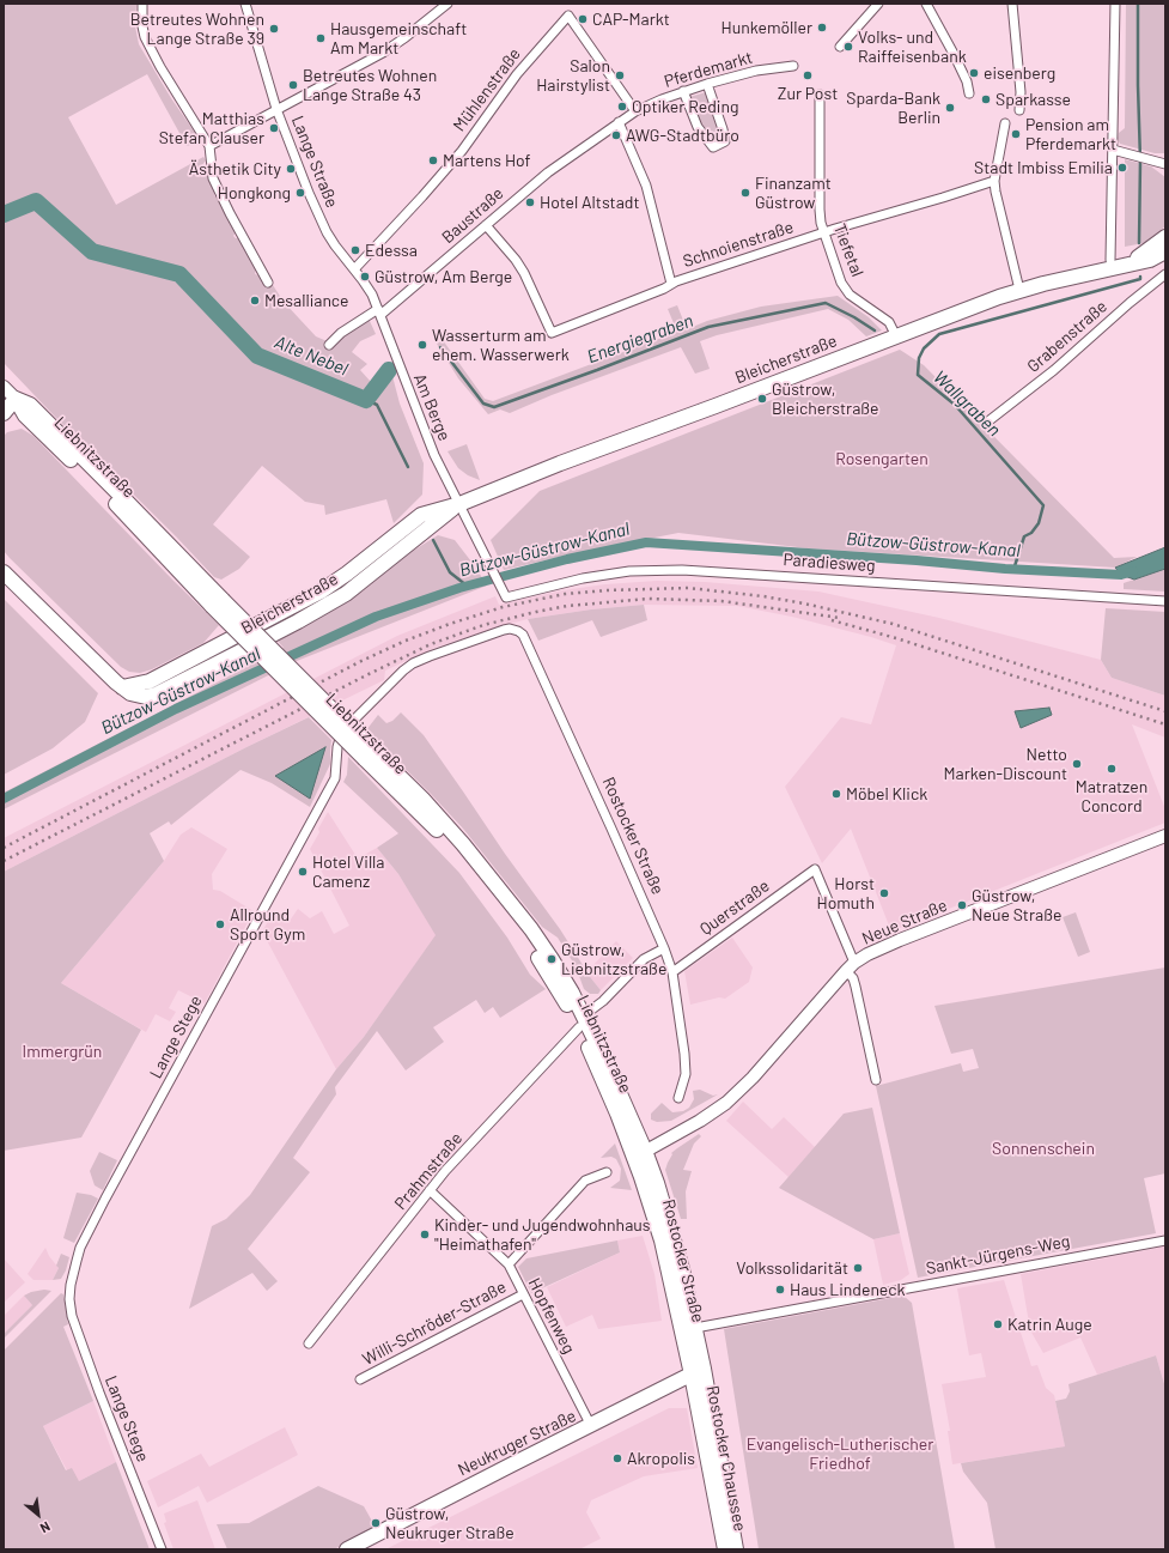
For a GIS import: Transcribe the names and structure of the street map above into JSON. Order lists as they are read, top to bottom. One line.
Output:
{"streets":{"main road":["Bleicherstraße","Liebnitzstraße","Rostocker Straße","Neue Straße","Neukruger Straße","Rostocker Chaussee"],"street":["Pferdemarkt","Mühlenstraße","Lange Straße","Baustraße","Schnoienstraße","Tiefetal","Grabenstraße","Am Berge","Paradiesweg","Querstraße","Lange Stege","Prahmstraße","Sankt-Jürgens-Weg","Hopfenweg","Willi-Schröder-Straße"]},"crossings":[["Pferdemarkt","Mühlenstraße"],["Pferdemarkt","Baustraße"],["Mühlenstraße","Lange Straße"],["Mühlenstraße","Baustraße"],["Mühlenstraße","Am Berge"],["Lange Straße","Am Berge"],["Baustraße","Schnoienstraße"],["Baustraße","Am Berge"],["Schnoienstraße","Tiefetal"],["Tiefetal","Bleicherstraße"],["Bleicherstraße","Am Berge"],["Am Berge","Paradiesweg"],["Liebnitzstraße","Rostocker Straße"],["Liebnitzstraße","Neue Straße"],["Liebnitzstraße","Prahmstraße"],["Rostocker Straße","Querstraße"],["Rostocker Straße","Neue Straße"],["Rostocker Straße","Lange Stege"],["Rostocker Straße","Prahmstraße"],["Rostocker Straße","Sankt-Jürgens-Weg"],["Rostocker Straße","Neukruger Straße"],["Rostocker Straße","Rostocker Chaussee"],["Querstraße","Neue Straße"],["Prahmstraße","Hopfenweg"],["Sankt-Jürgens-Weg","Rostocker Chaussee"],["Hopfenweg","Willi-Schröder-Straße"],["Hopfenweg","Neukruger Straße"],["Neukruger Straße","Rostocker Chaussee"]],"water":["Energiegraben","Alte Nebel","Wallgraben","Bützow-Güstrow-Kanal"],"parks":["Rosengarten","Immergrün","Sonnenschein","Evangelisch-Lutherischer Friedhof"],"places":["CAP-Markt","Hunkemöller","Betreutes Wohnen Lange Straße 39","Hausgemeinschaft Am Markt","Volks- und Raiffeisenbank","eisenberg","Salon Hairstylist","Zur Post","Betreutes Wohnen Lange Straße 43","Sparkasse","Optiker Reding","Sparda-Bank Berlin","Matthias Stefan Clauser","Pension am Pferdemarkt","AWG-Stadtbüro","Martens Hof","Stadt Imbiss Emilia","Ästhetik City","Hongkong","Finanzamt Güstrow","Hotel Altstadt","Edessa","Güstrow, Am Berge","Mesalliance","Wasserturm am ehem. Wasserwerk","Güstrow, Bleicherstraße","Netto Marken-Discount","Matratzen Concord","Möbel Klick","Hotel Villa Camenz","Horst Homuth","Güstrow, Neue Straße","Allround Sport Gym","Güstrow, Liebnitzstraße","Kinder- und Jugendwohnhaus \"Heimathafen\"","Volkssolidarität","Haus Lindeneck","Katrin Auge","Akropolis","Güstrow, Neukruger Straße"],"north":"bottom right"}
